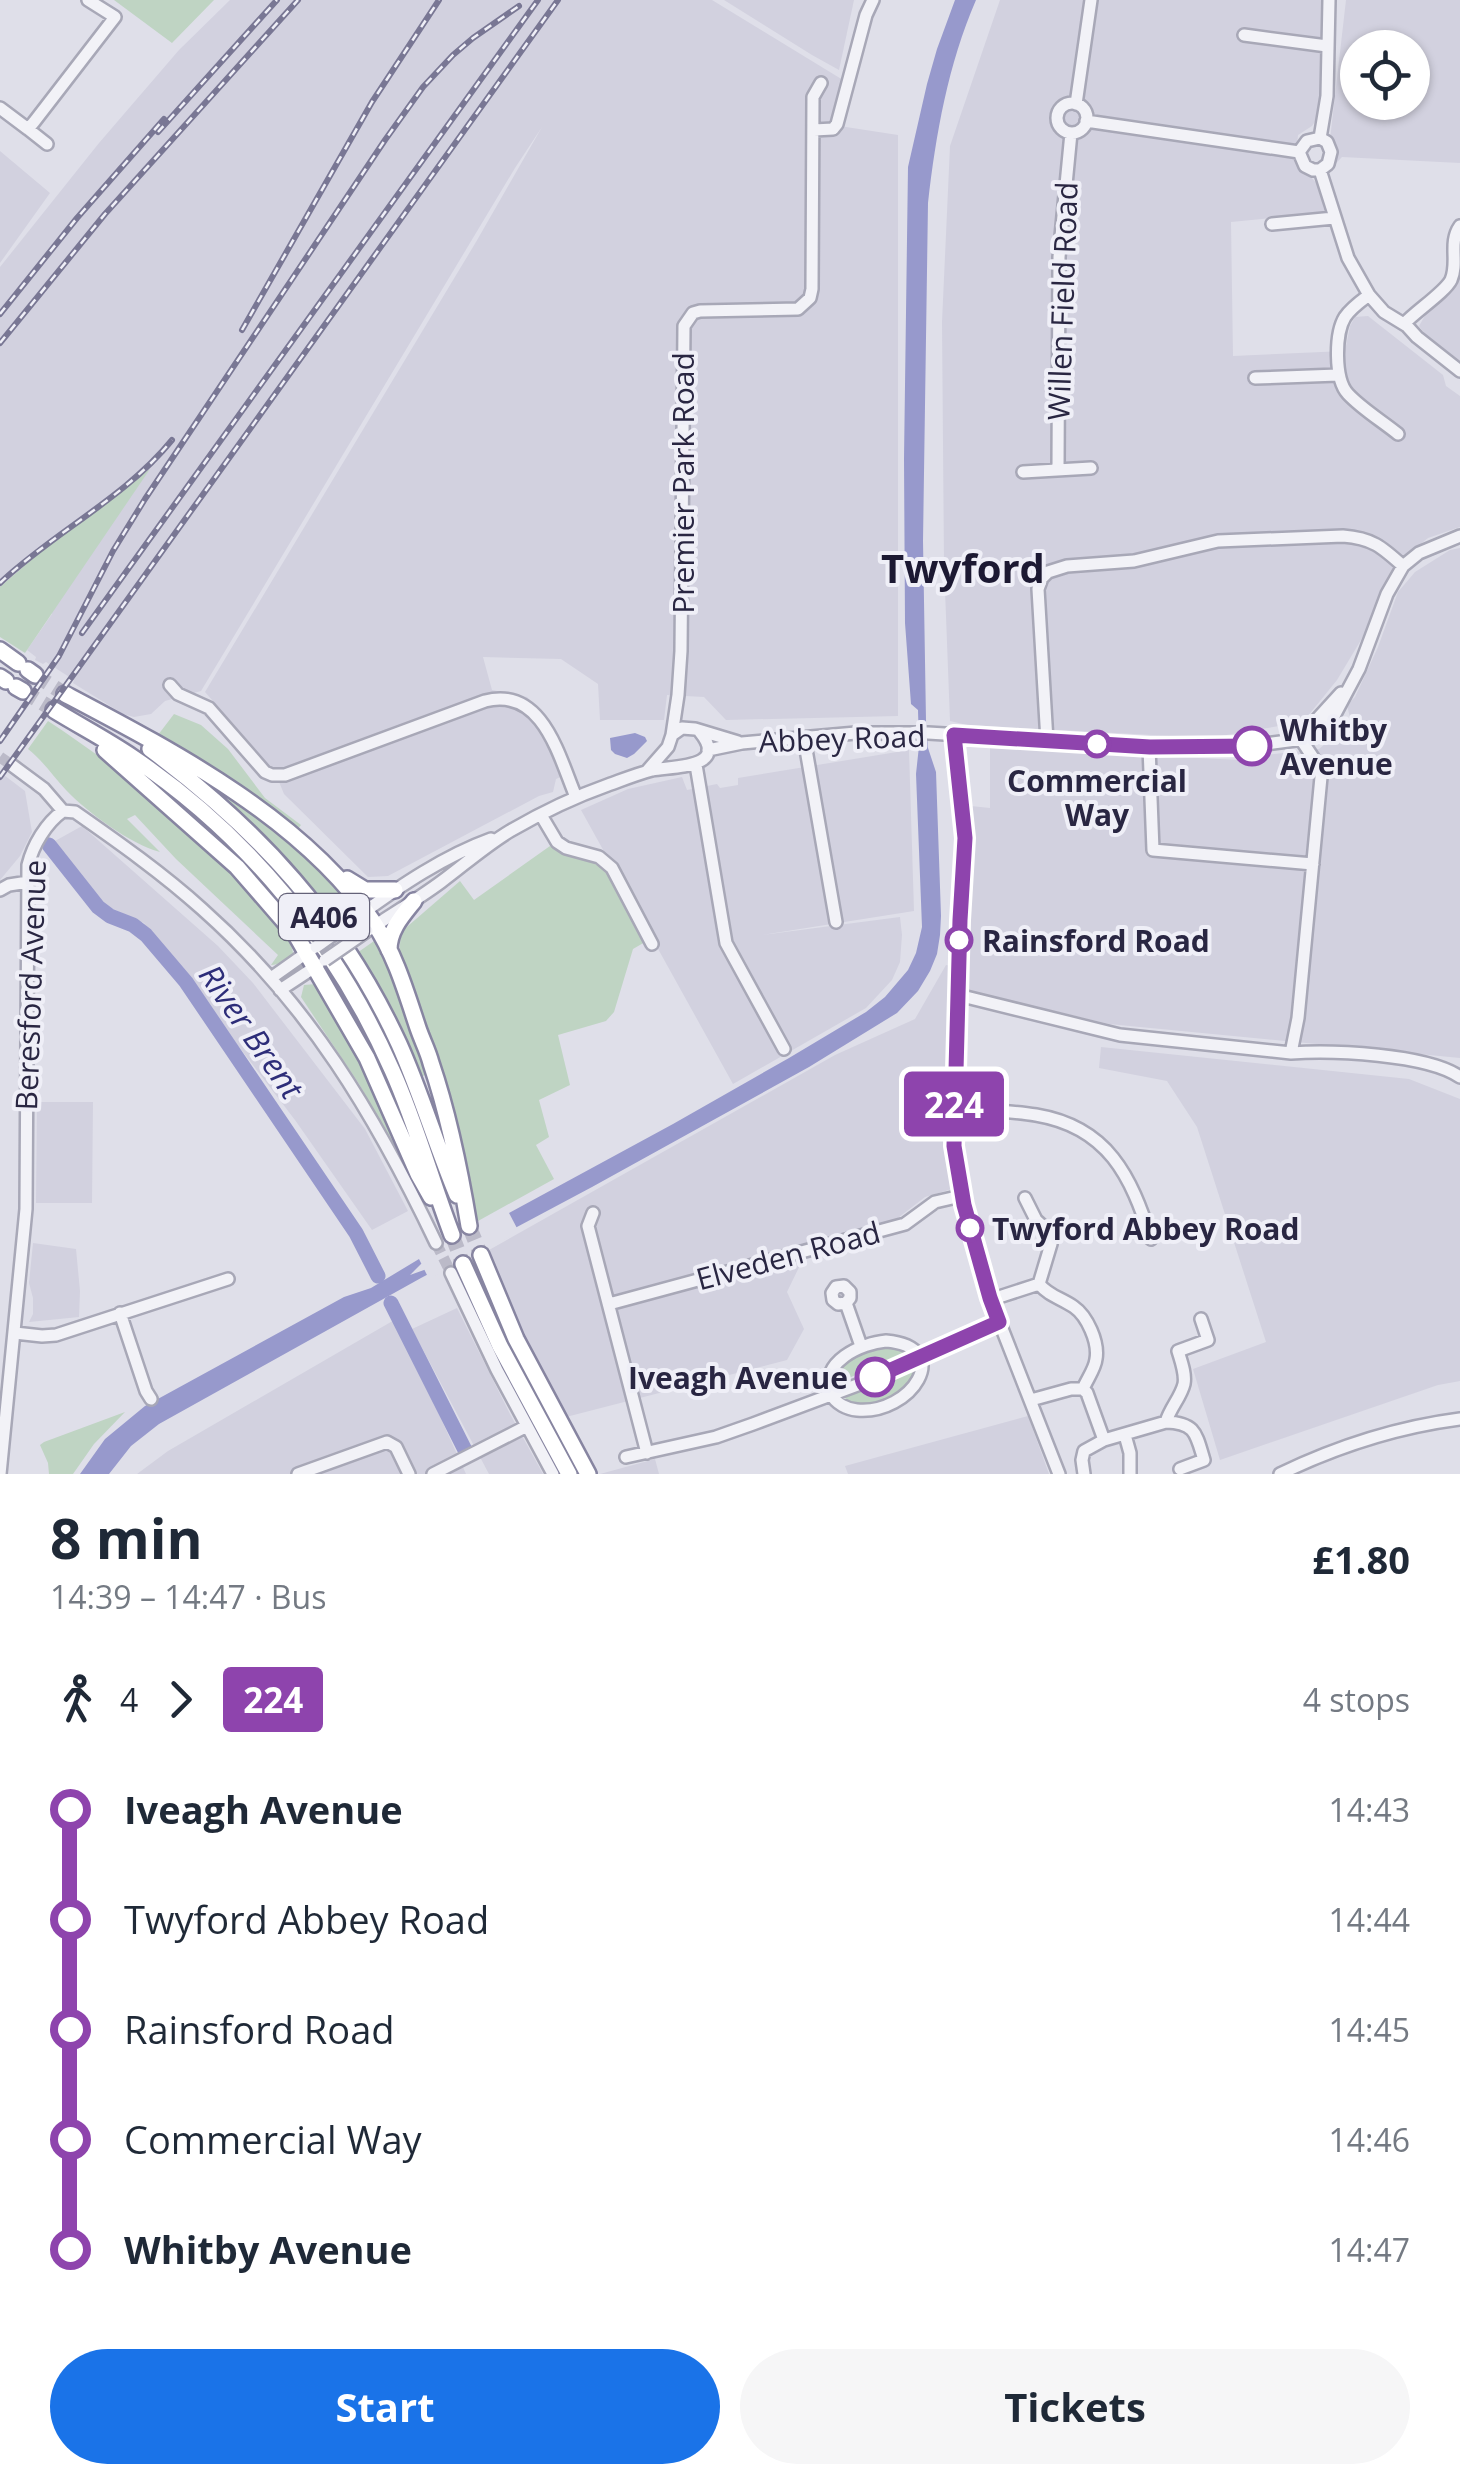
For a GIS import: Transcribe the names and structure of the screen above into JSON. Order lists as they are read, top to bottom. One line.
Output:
{"streets":{"highway":["A406"],"street":["Willen Field Road","Premier Park Road","Abbey Road","Beresford Avenue","Elveden Road"]},"crossings":[["Premier Park Road","Abbey Road"]],"districts":["Twyford"],"water":["River Brent"],"places":["Commercial Way","Whitby Avenue","Rainsford Road","Twyford Abbey Road","Iveagh Avenue"],"lines":["bus line 224"],"page":{"on_map":"224","heading":["8 min","14:39 – 14:47 · Bus","£1.80"],"legs":["4","224","4 stops"],"list":[{"name":"Iveagh Avenue","value":"14:43"},{"name":"Twyford Abbey Road","value":"14:44"},{"name":"Rainsford Road","value":"14:45"},{"name":"Commercial Way","value":"14:46"},{"name":"Whitby Avenue","value":"14:47"}],"buttons":["Start","Tickets"]}}
